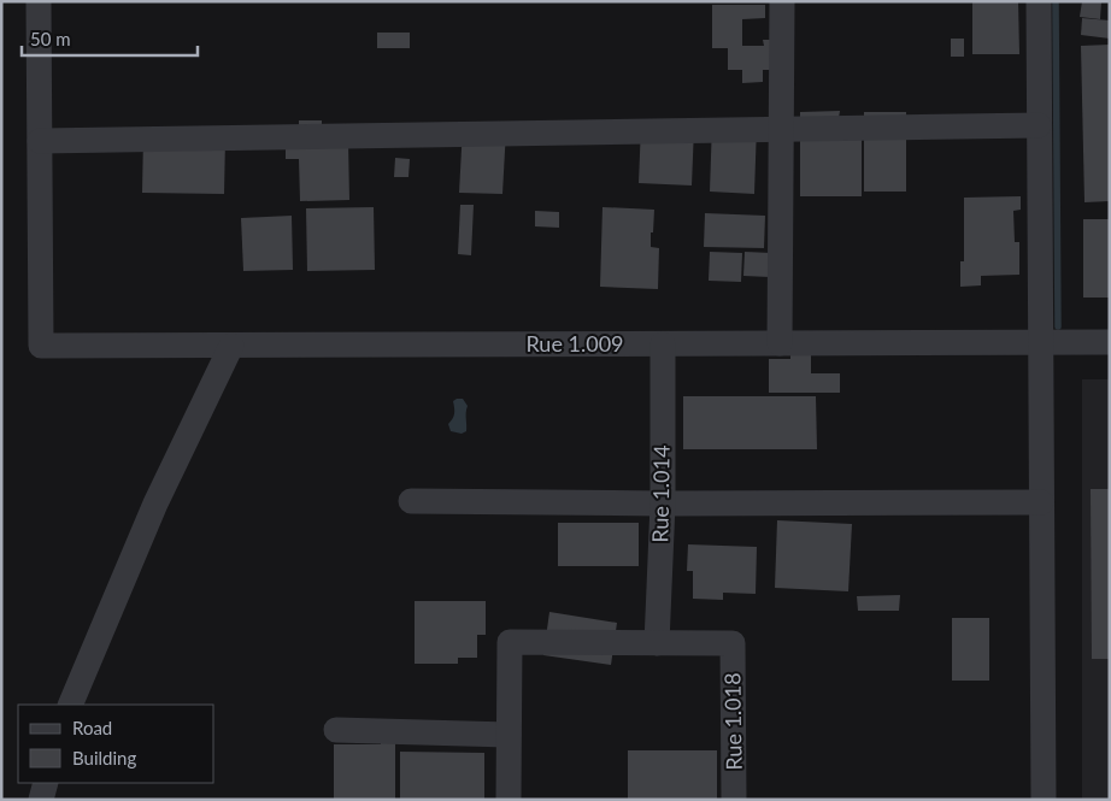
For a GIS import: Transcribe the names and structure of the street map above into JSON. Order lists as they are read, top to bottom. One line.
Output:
{"streets":{"street":["Rue 1.009","Rue 1.014","Rue 1.018"]},"crossings":[["Rue 1.009","Rue 1.014"],["Rue 1.014","Rue 1.018"]],"legend":["Road","Building"],"scale_bar":"50 m"}
